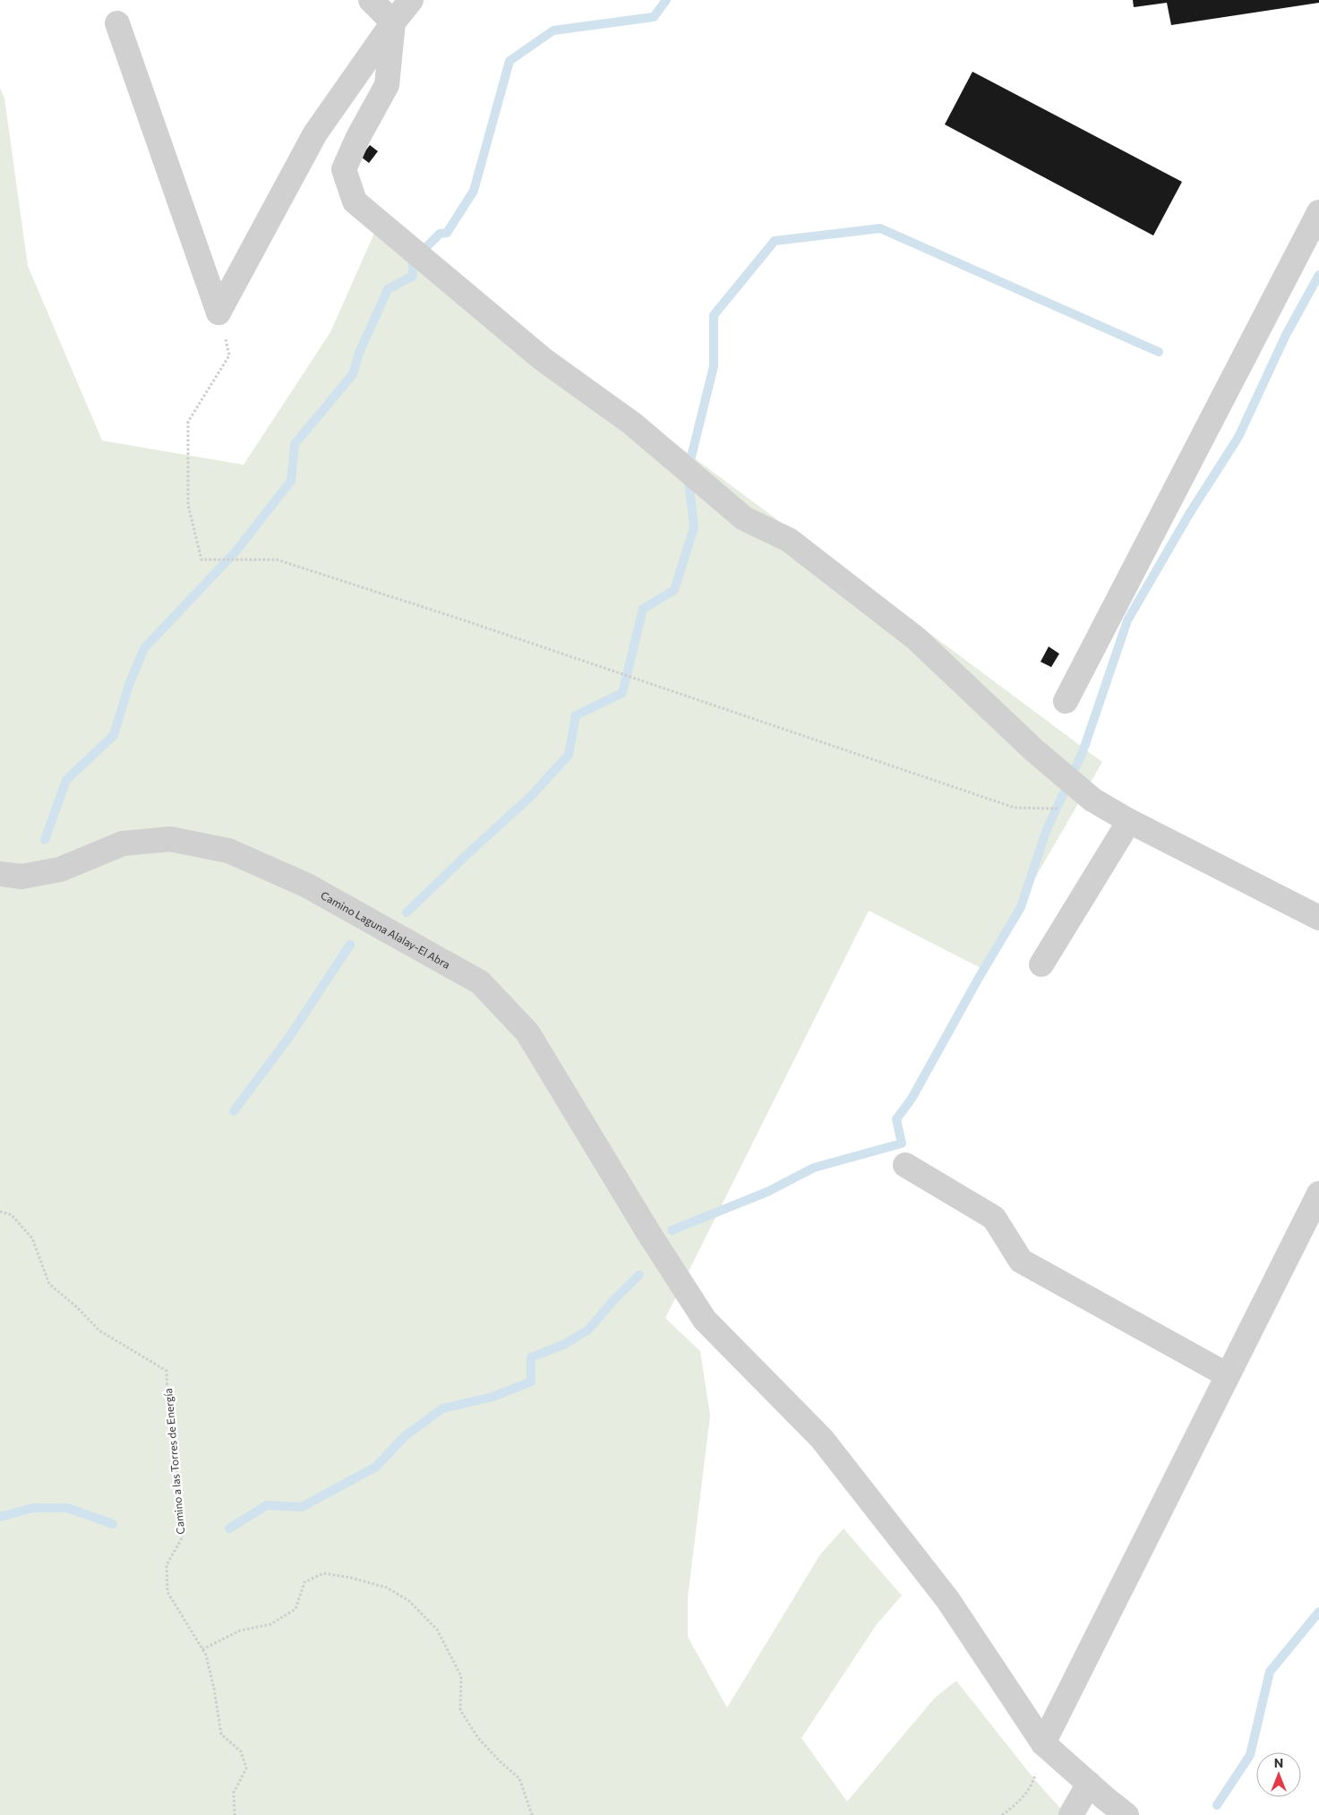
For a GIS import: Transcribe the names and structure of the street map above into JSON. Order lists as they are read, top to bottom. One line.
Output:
{"streets":{"street":["Camino Laguna Alalay-El Abra"],"path":["Camino a las Torres de Energía"]},"north":"top"}
